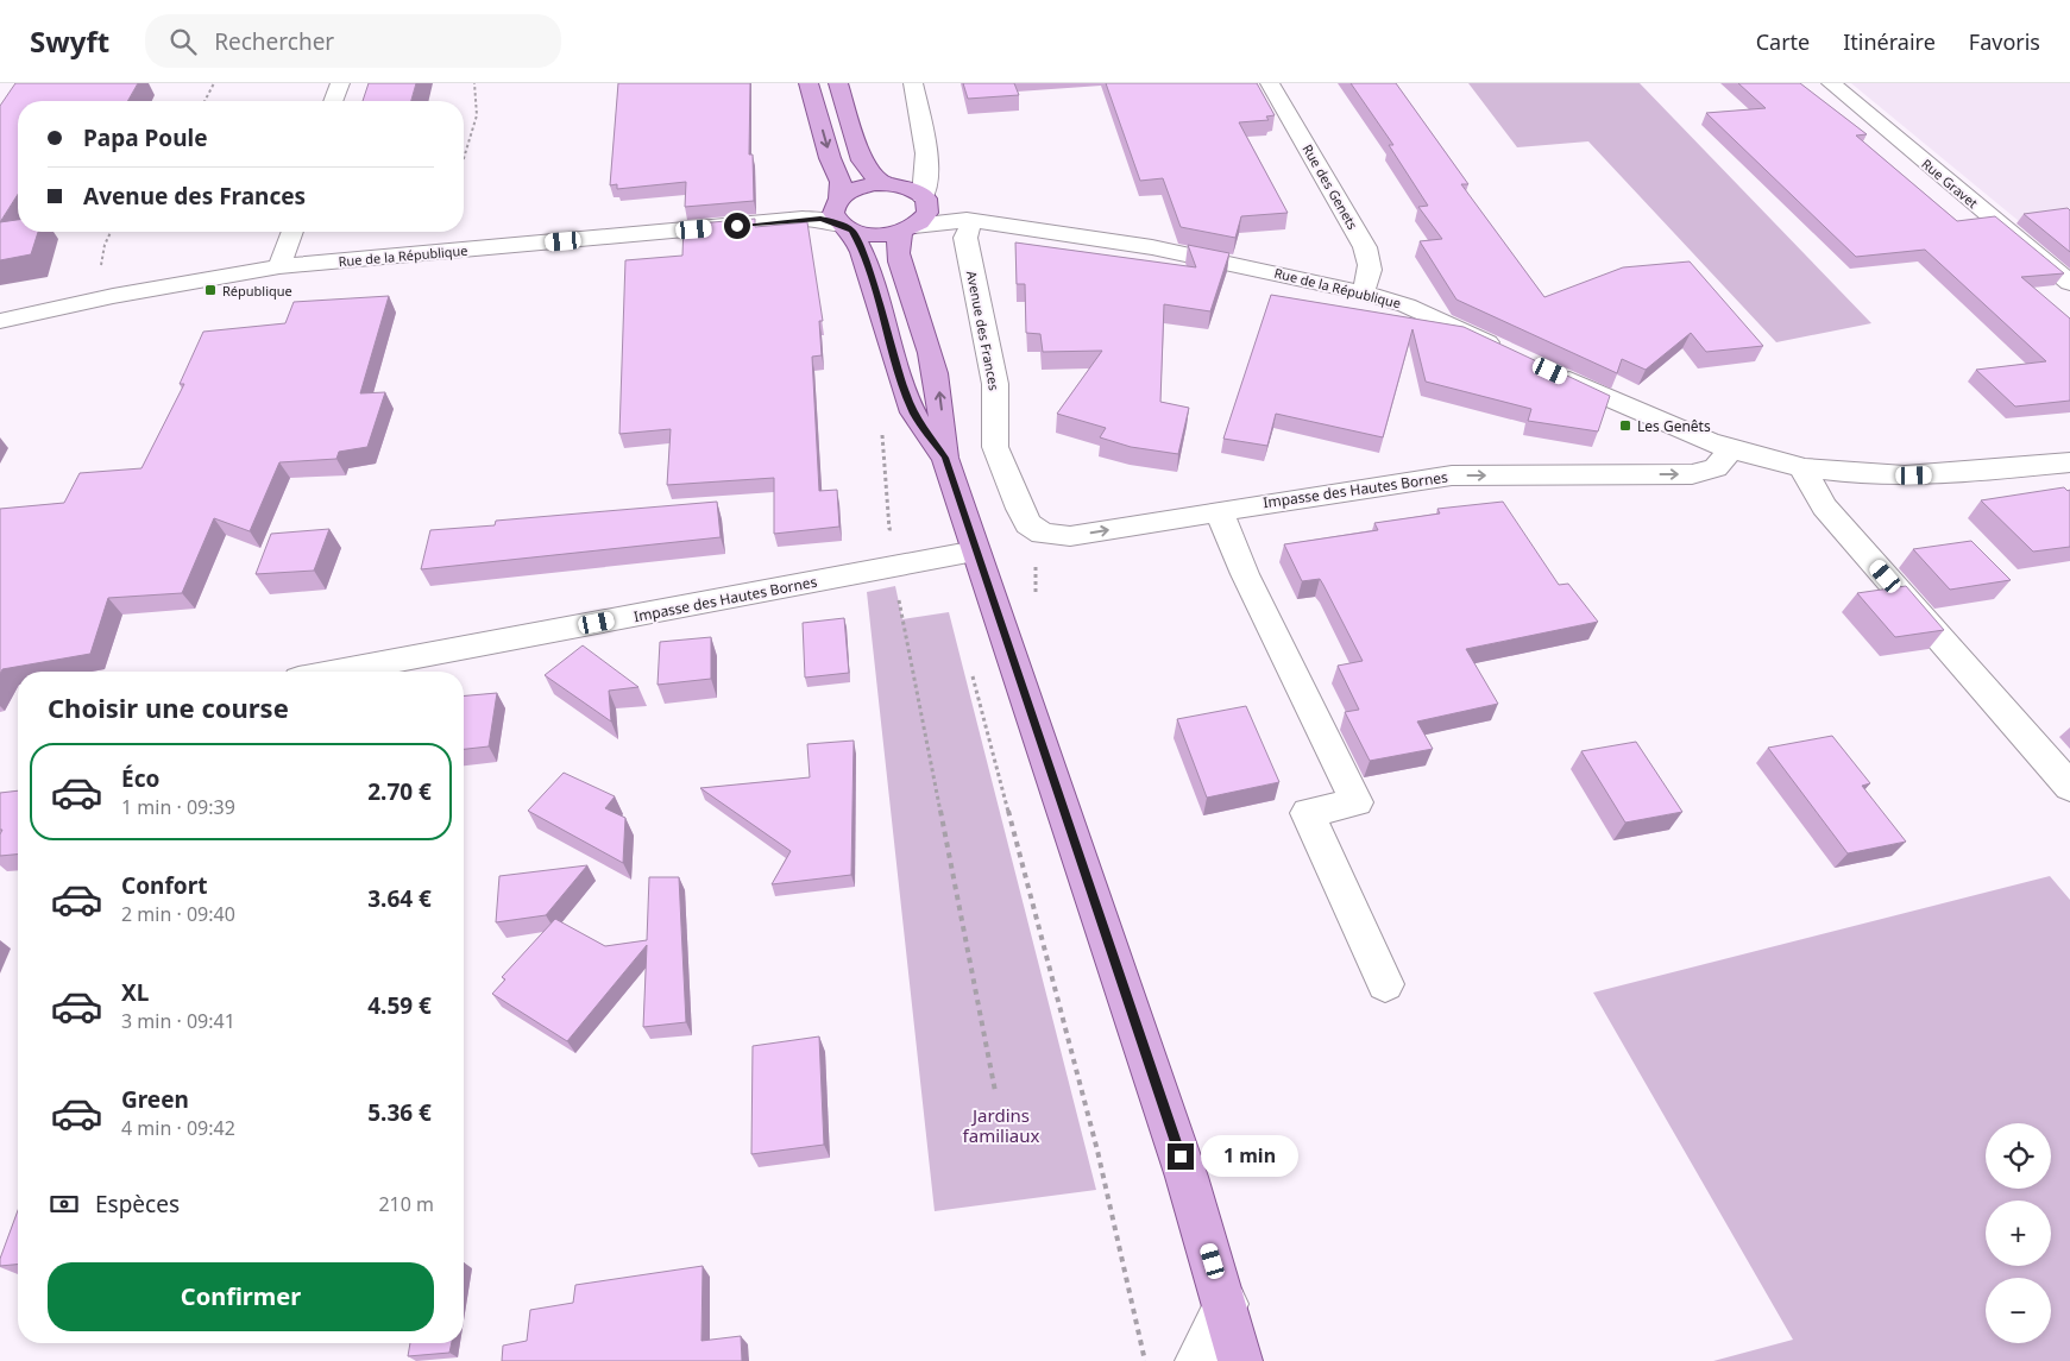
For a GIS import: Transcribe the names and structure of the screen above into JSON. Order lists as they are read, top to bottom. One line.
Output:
{"streets":{"street":["Rue Gravet","Rue des Genets","Rue de la République","Avenue des Frances","Impasse des Hautes Bornes"]},"crossings":[["Rue des Genets","Rue de la République"],["Rue de la République","Avenue des Frances"],["Avenue des Frances","Impasse des Hautes Bornes"]],"one_way":["Impasse des Hautes Bornes"],"parks":["Jardins familiaux"],"places":{"transit":["République","Les Genêts"]},"page":{"header":"Swyft","search":"Rechercher","nav":["Carte","Itinéraire","Favoris"],"banner":["Papa Poule","Avenue des Frances"],"heading":"Choisir une course","list":[{"name":"Éco","note":"1 min · 09:39","value":"2.70 €"},{"name":"Confort","note":"2 min · 09:40","value":"3.64 €"},{"name":"XL","note":"3 min · 09:41","value":"4.59 €"},{"name":"Green","note":"4 min · 09:42","value":"5.36 €"}],"map_buttons":["+","−"],"bubble":"1 min","pay":["Espèces","210 m"],"buttons":"Confirmer"}}
